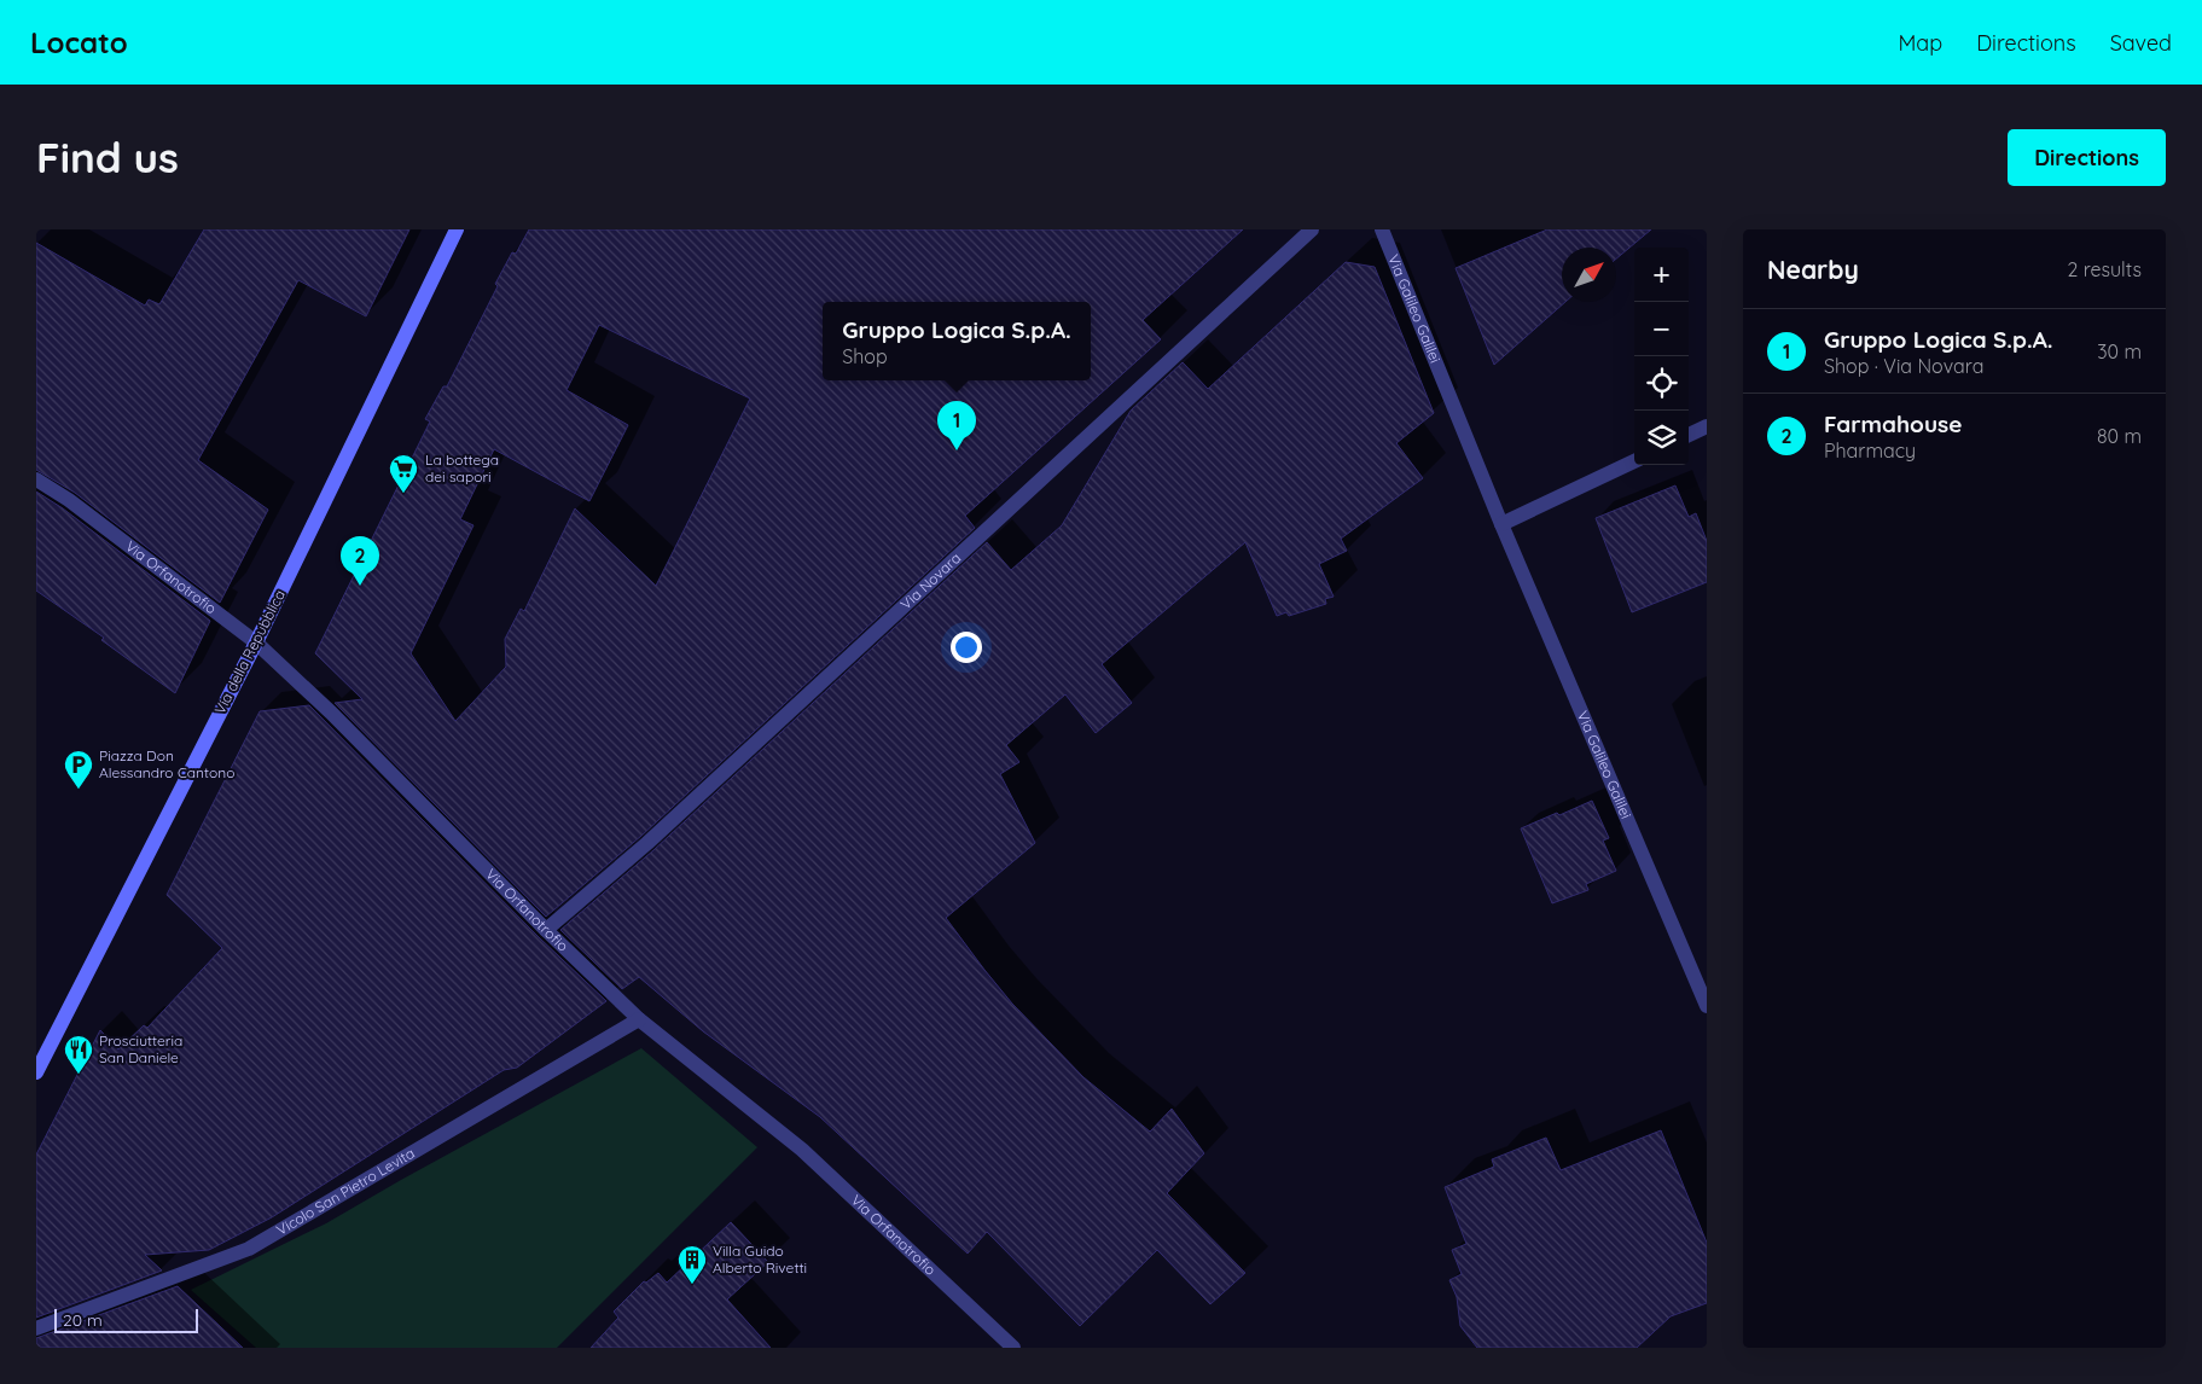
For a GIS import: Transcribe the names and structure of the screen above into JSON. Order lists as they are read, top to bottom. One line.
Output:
{"streets":{"street":["Via Galileo Galilei","Via Orfanotrofio","Via Novara","Via della Repubblica","Vicolo San Pietro Levita"]},"crossings":[["Via Orfanotrofio","Via Novara"],["Via Orfanotrofio","Via della Repubblica"],["Via Orfanotrofio","Vicolo San Pietro Levita"]],"places":{"supermarket":["La bottega dei sapori"],"parking":["Piazza Don Alessandro Cantono"],"restaurant":["Prosciutteria San Daniele"],"building":["Villa Guido Alberto Rivetti"]},"scale_bar":"20 m","north":"top right","page":{"header":"Locato","nav":["Map","Directions","Saved"],"buttons":"Directions","title":"Find us","heading":["Nearby","2 results"],"map_buttons":["+","−"],"popup":["Gruppo Logica S.p.A.","Shop"],"list":[{"mark":"1","name":"Gruppo Logica S.p.A.","note":"Shop · Via Novara","value":"30 m"},{"mark":"2","name":"Farmahouse","note":"Pharmacy","value":"80 m"}],"pins":["1","2"],"scale":"20 m"}}
